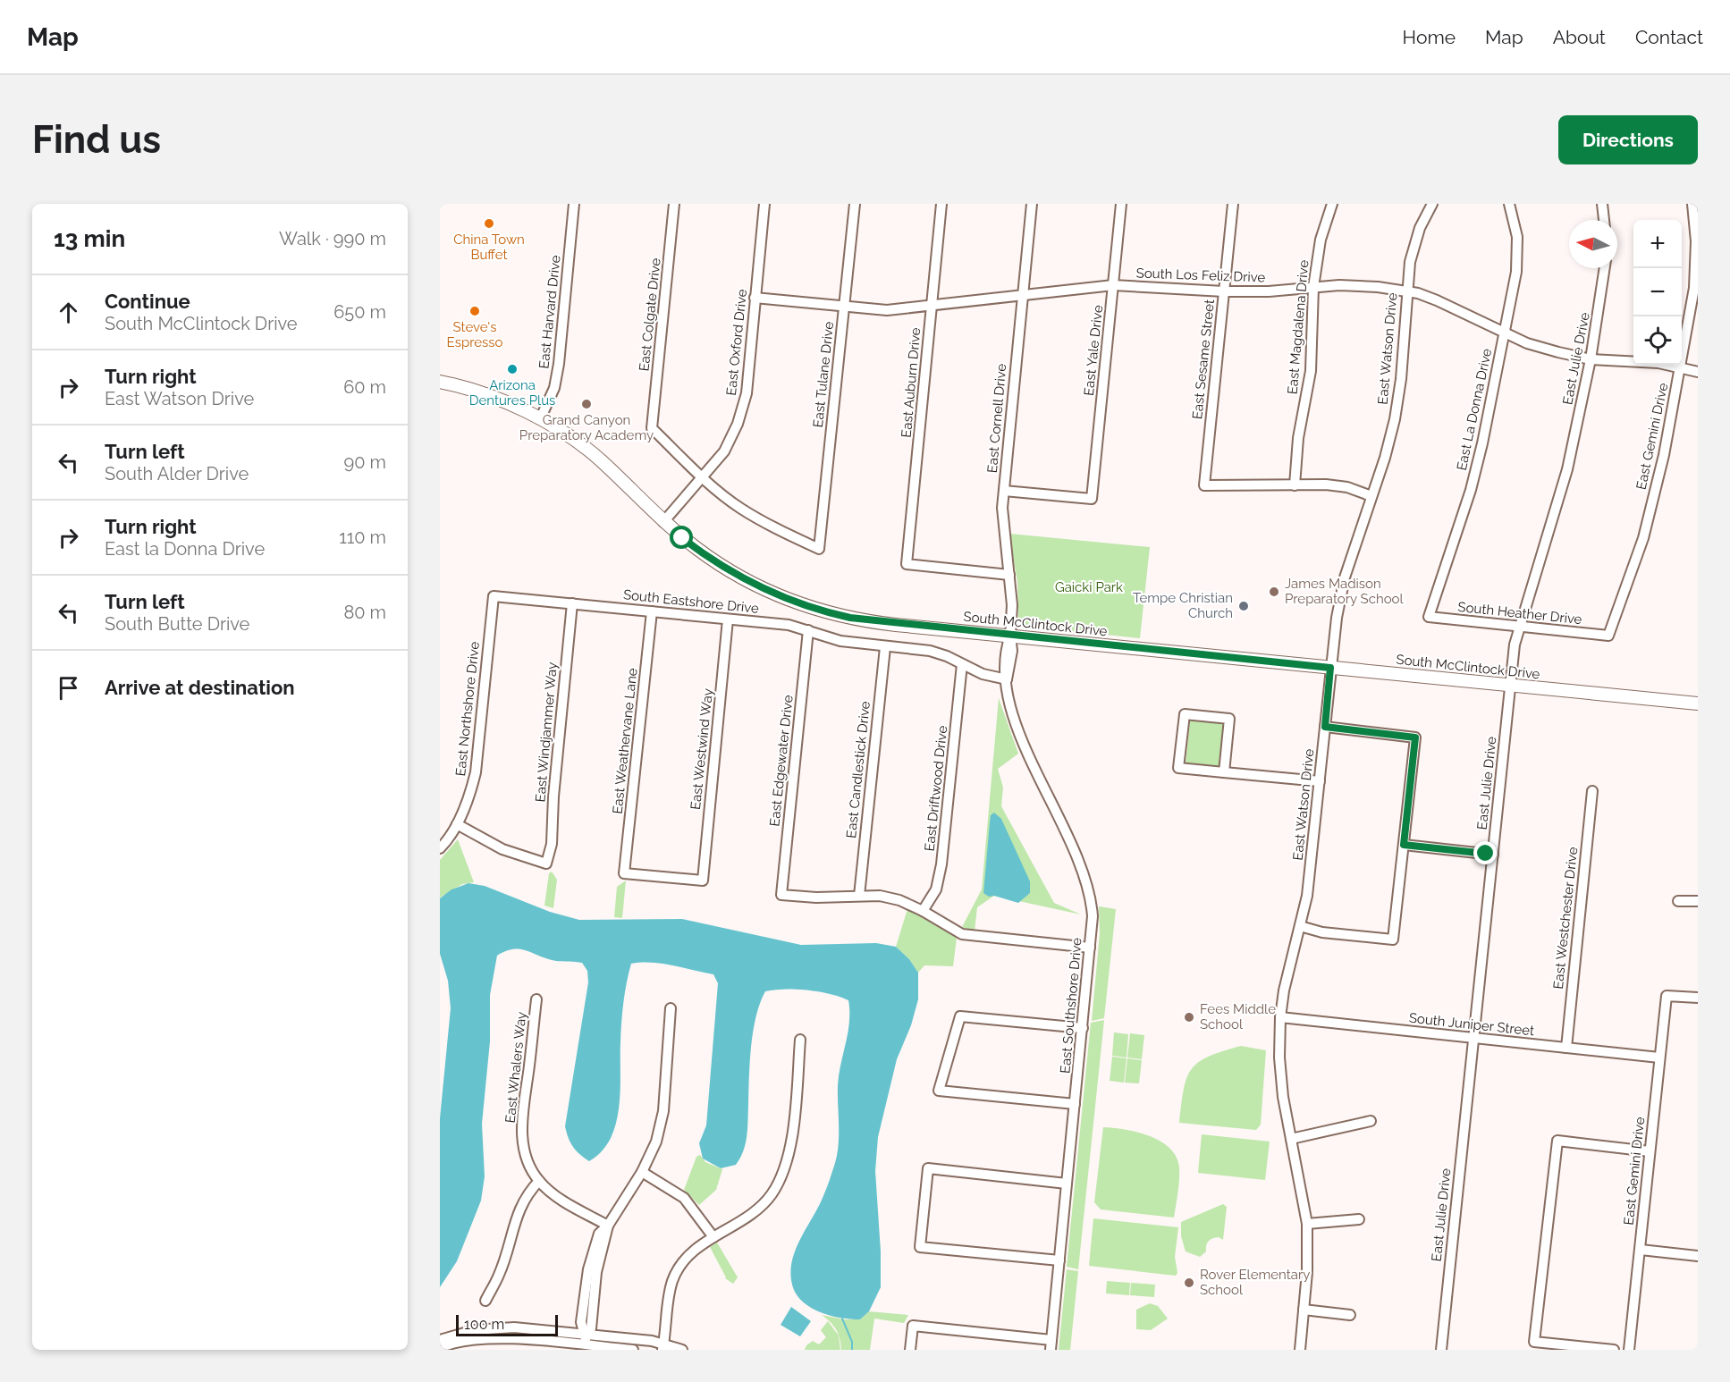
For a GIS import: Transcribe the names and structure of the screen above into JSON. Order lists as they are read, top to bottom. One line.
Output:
{"streets":{"main road":["South McClintock Drive"],"street":["South Los Feliz Drive","East Harvard Drive","East Colgate Drive","East Magdalena Drive","East Oxford Drive","East Watson Drive","East Yale Drive","East Julie Drive","East Sesame Street","East Tulane Drive","East Auburn Drive","East La Donna Drive","East Cornell Drive","East Gemini Drive","South Eastshore Drive","South Heather Drive","East Northshore Drive","East Windjammer Way","East Weathervane Lane","East Westwind Way","East Edgewater Drive","East Candlestick Drive","East Driftwood Drive","East Westchester Drive","East Southshore Drive","South Juniper Street","East Whalers Way"]},"crossings":[["South Los Feliz Drive","East Magdalena Drive"],["South Los Feliz Drive","East Oxford Drive"],["South Los Feliz Drive","East Watson Drive"],["South Los Feliz Drive","East Yale Drive"],["South Los Feliz Drive","East Julie Drive"],["South Los Feliz Drive","East Sesame Street"],["South Los Feliz Drive","East Tulane Drive"],["South Los Feliz Drive","East Auburn Drive"],["South Los Feliz Drive","East La Donna Drive"],["South Los Feliz Drive","East Cornell Drive"],["South Los Feliz Drive","East Gemini Drive"],["East Harvard Drive","South McClintock Drive"],["East Colgate Drive","East Oxford Drive"],["East Colgate Drive","East Tulane Drive"],["East Magdalena Drive","East Sesame Street"],["East Oxford Drive","East Tulane Drive"],["East Oxford Drive","South McClintock Drive"],["East Watson Drive","South McClintock Drive"],["East Watson Drive","South Juniper Street"],["East Yale Drive","East Cornell Drive"],["East Julie Drive","South Heather Drive"],["East Julie Drive","South McClintock Drive"],["East Julie Drive","South Juniper Street"],["East Auburn Drive","East Cornell Drive"],["East La Donna Drive","South Heather Drive"],["East Cornell Drive","South McClintock Drive"],["East Cornell Drive","East Southshore Drive"],["East Gemini Drive","South Heather Drive"],["East Gemini Drive","South Juniper Street"],["South Eastshore Drive","East Northshore Drive"],["South Eastshore Drive","East Windjammer Way"],["South Eastshore Drive","East Weathervane Lane"],["South Eastshore Drive","East Westwind Way"],["South Eastshore Drive","East Edgewater Drive"],["South Eastshore Drive","East Candlestick Drive"],["South Eastshore Drive","East Driftwood Drive"],["South Eastshore Drive","East Southshore Drive"],["South McClintock Drive","East Southshore Drive"],["East Northshore Drive","East Windjammer Way"],["East Weathervane Lane","East Westwind Way"],["East Edgewater Drive","East Candlestick Drive"],["East Westchester Drive","South Juniper Street"]],"parks":["Gaicki Park"],"places":["China Town Buffet","Steve's Espresso","Arizona Dentures Plus","Grand Canyon Preparatory Academy","James Madison Preparatory School","Tempe Christian Church","Fees Middle School","Rover Elementary School"],"scale_bar":"100 m","north":"left","page":{"header":"Map","nav":["Home","Map","About","Contact"],"buttons":"Directions","title":"Find us","heading":["13 min","Walk · 990 m"],"map_buttons":["+","−"],"list":[["Continue","South McClintock Drive","650 m"],["Turn right","East Watson Drive","60 m"],["Turn left","South Alder Drive","90 m"],["Turn right","East la Donna Drive","110 m"],["Turn left","South Butte Drive","80 m"],"Arrive at destination"],"scale":"100 m"}}
